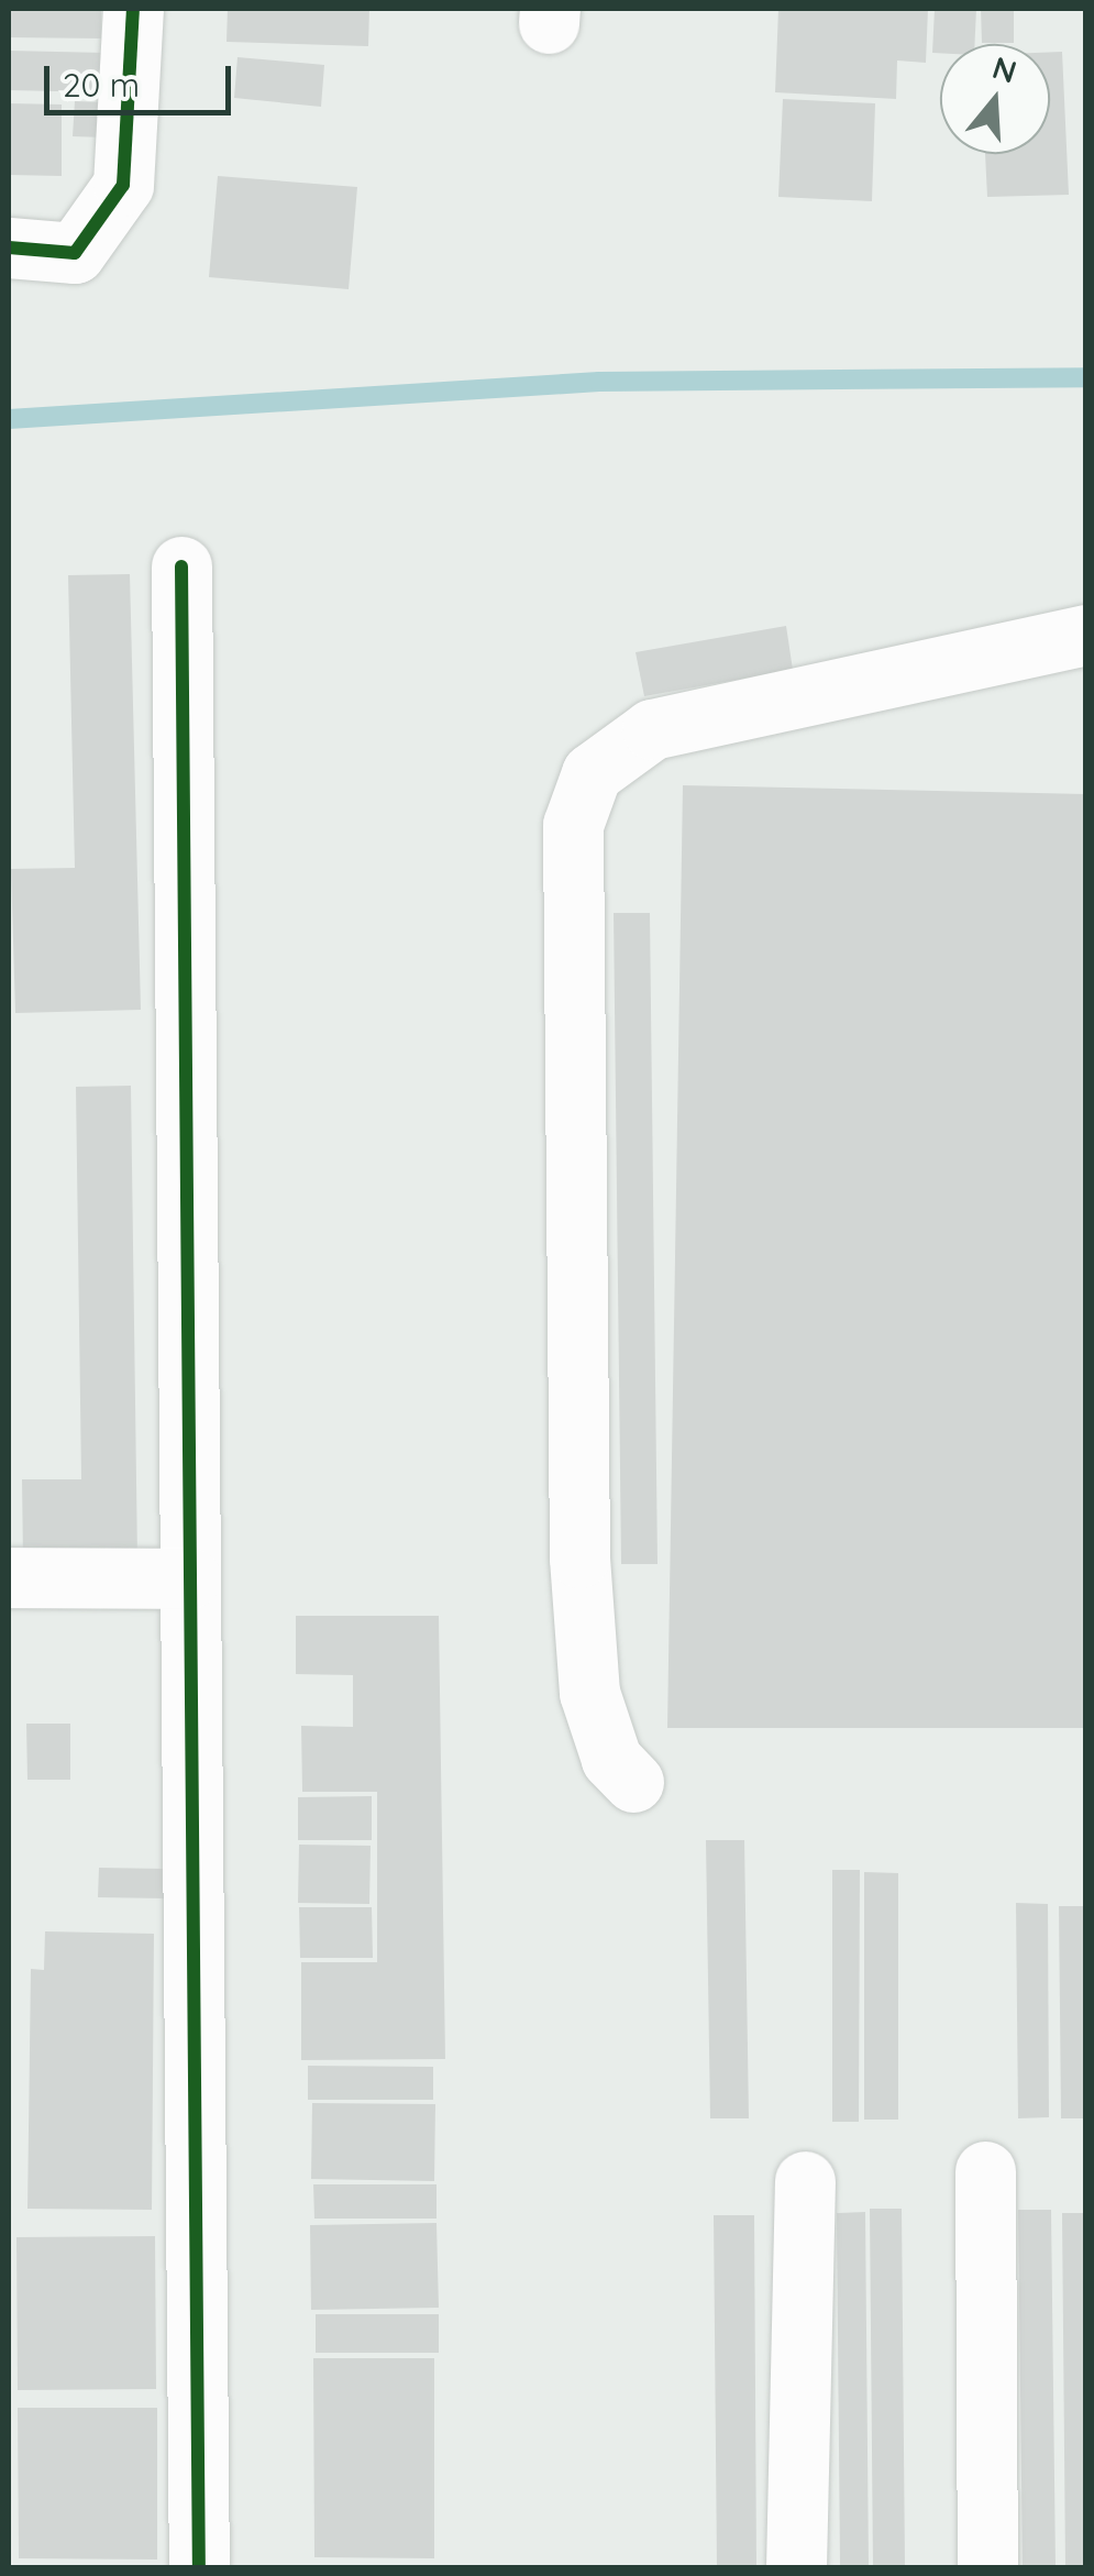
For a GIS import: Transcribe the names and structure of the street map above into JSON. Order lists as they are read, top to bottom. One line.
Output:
{"scale_bar":"20 m","north":"top"}
